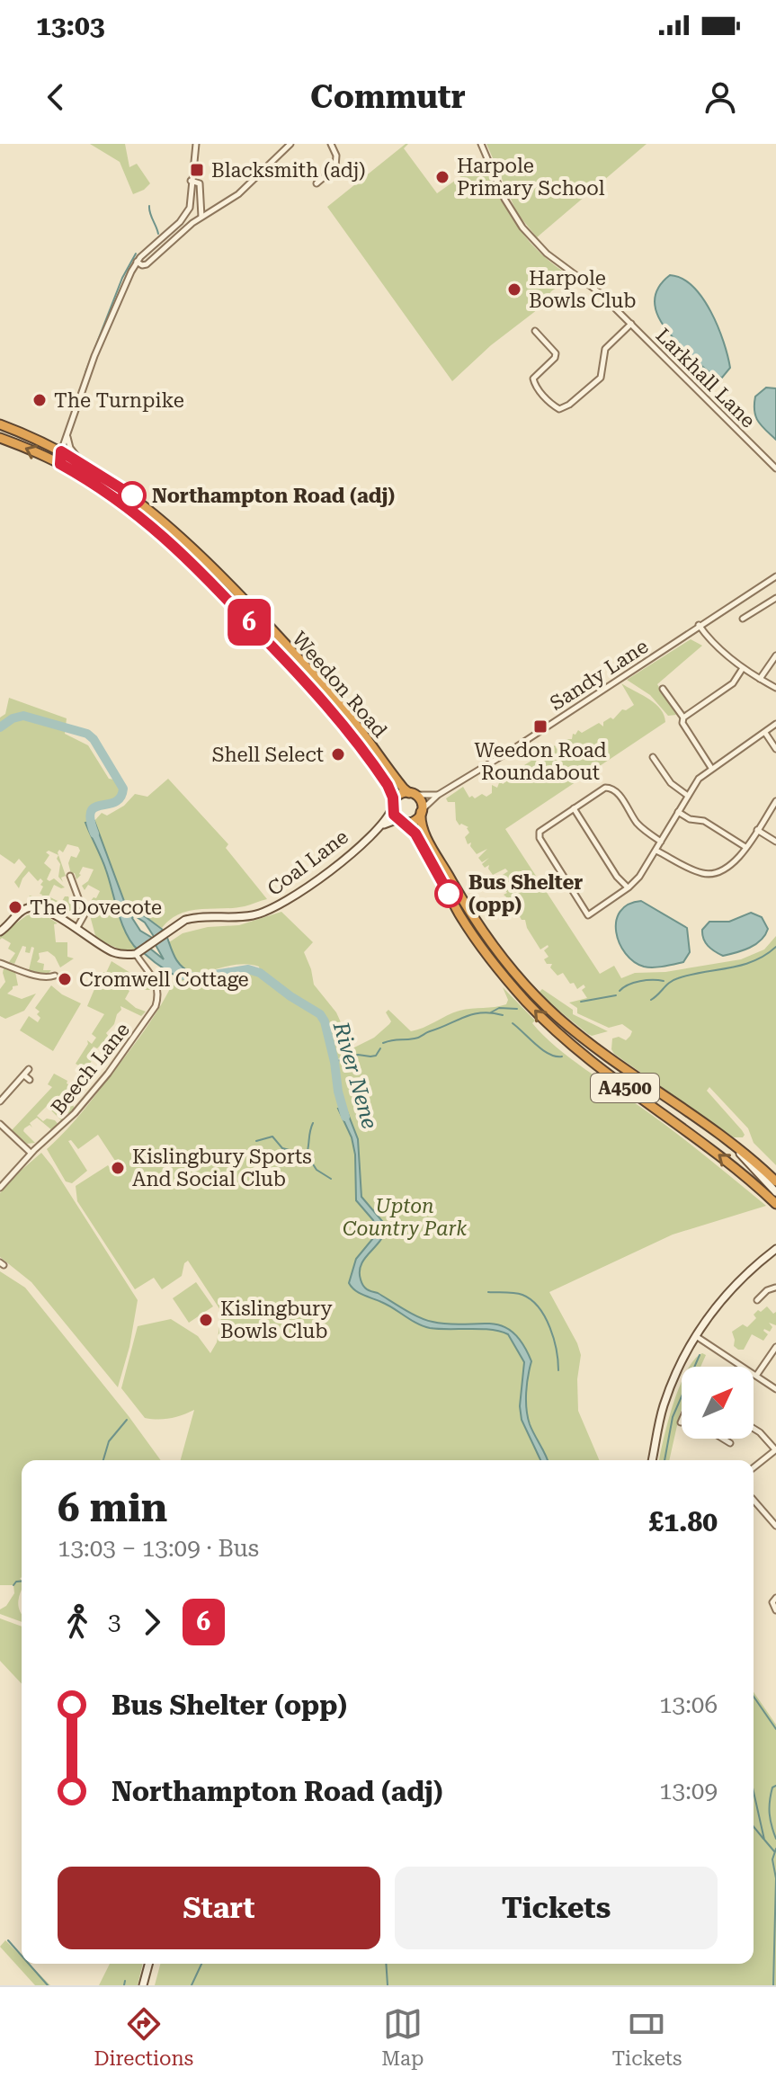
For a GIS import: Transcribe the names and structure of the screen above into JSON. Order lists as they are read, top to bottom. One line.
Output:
{"streets":{"highway":["Weedon Road","A4500"],"street":["Larkhall Lane","Sandy Lane","Coal Lane","Beech Lane"]},"crossings":[["Weedon Road","Coal Lane"],["Weedon Road","A4500"],["Coal Lane","Beech Lane"],["Coal Lane","A4500"]],"water":["River Nene"],"parks":["Upton Country Park"],"places":{"transit":["Blacksmith (adj)","Weedon Road Roundabout"],"other":["Harpole Primary School","Harpole Bowls Club","The Turnpike","Northampton Road (adj)","Shell Select","Bus Shelter (opp)","The Dovecote","Cromwell Cottage","Kislingbury Sports And Social Club","Kislingbury Bowls Club"]},"lines":["bus line 6"],"north":"top right","page":{"status":"13:03","header":"Commutr","on_map":"6","heading":["6 min","13:03 – 13:09 · Bus","£1.80"],"legs":["3","6"],"list":[{"name":"Bus Shelter (opp)","value":"13:06"},{"name":"Northampton Road (adj)","value":"13:09"}],"buttons":["Start","Tickets"],"tabs":["Directions","Map","Tickets"]}}
